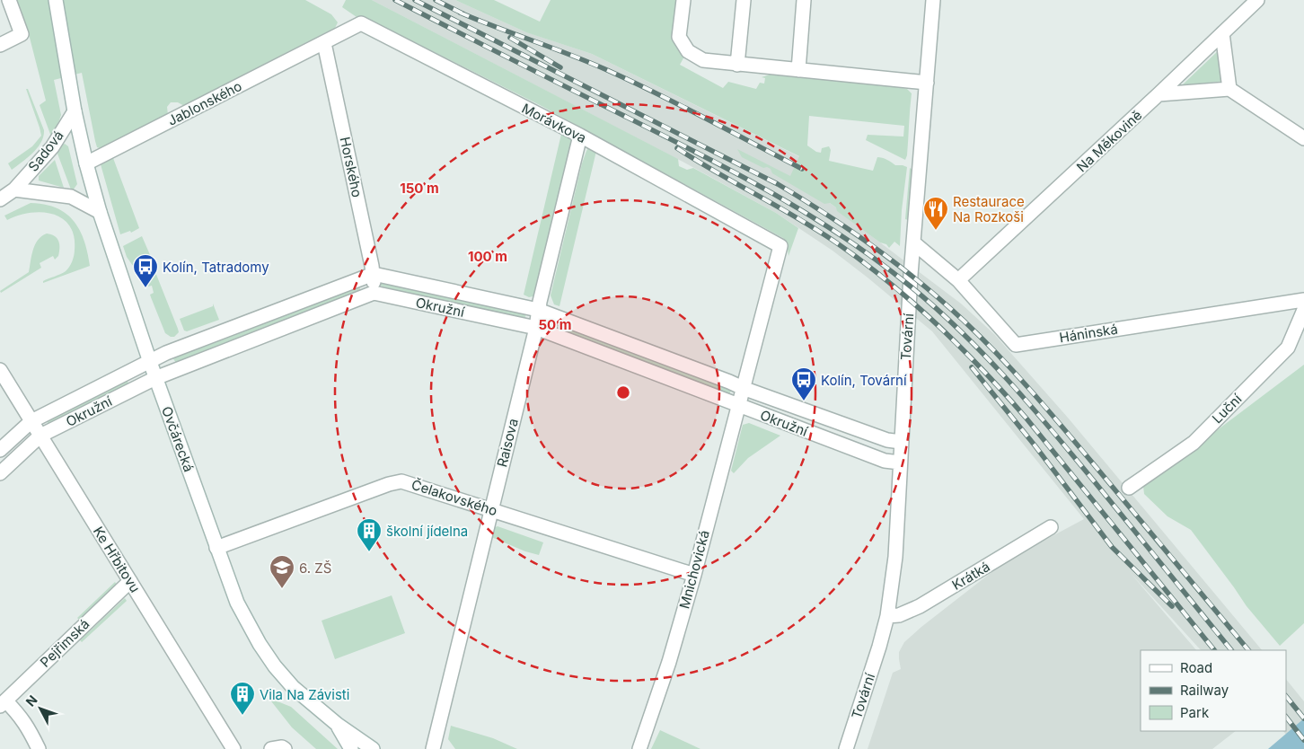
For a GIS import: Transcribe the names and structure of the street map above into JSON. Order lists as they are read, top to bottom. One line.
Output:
{"streets":{"street":["Jablonského","Morávkova","Na Měkovině","Sadová","Horského","Okružní","Háninská","Tovární","Luční","Ovčárecká","Raisova","Čelakovského","Ke Hřbitovu","Mnichovická","Krátká","Pejřimská"]},"crossings":[["Jablonského","Morávkova"],["Jablonského","Horského"],["Jablonského","Ovčárecká"],["Morávkova","Horského"],["Morávkova","Raisova"],["Morávkova","Mnichovická"],["Na Měkovině","Háninská"],["Sadová","Ovčárecká"],["Horského","Okružní"],["Okružní","Tovární"],["Okružní","Ovčárecká"],["Okružní","Raisova"],["Okružní","Ke Hřbitovu"],["Okružní","Mnichovická"],["Háninská","Tovární"],["Tovární","Krátká"],["Ovčárecká","Čelakovského"],["Raisova","Čelakovského"],["Čelakovského","Mnichovická"],["Ke Hřbitovu","Pejřimská"]],"places":{"restaurant":["Restaurace Na Rozkoši"],"bus stop":["Kolín, Tatradomy","Kolín, Tovární"],"building":["školní jídelna","Vila Na Závisti"],"school or university":["6. ZŠ"]},"legend":["Road","Railway","Park"],"north":"top left","rings":["150 m","100 m","50 m"]}
